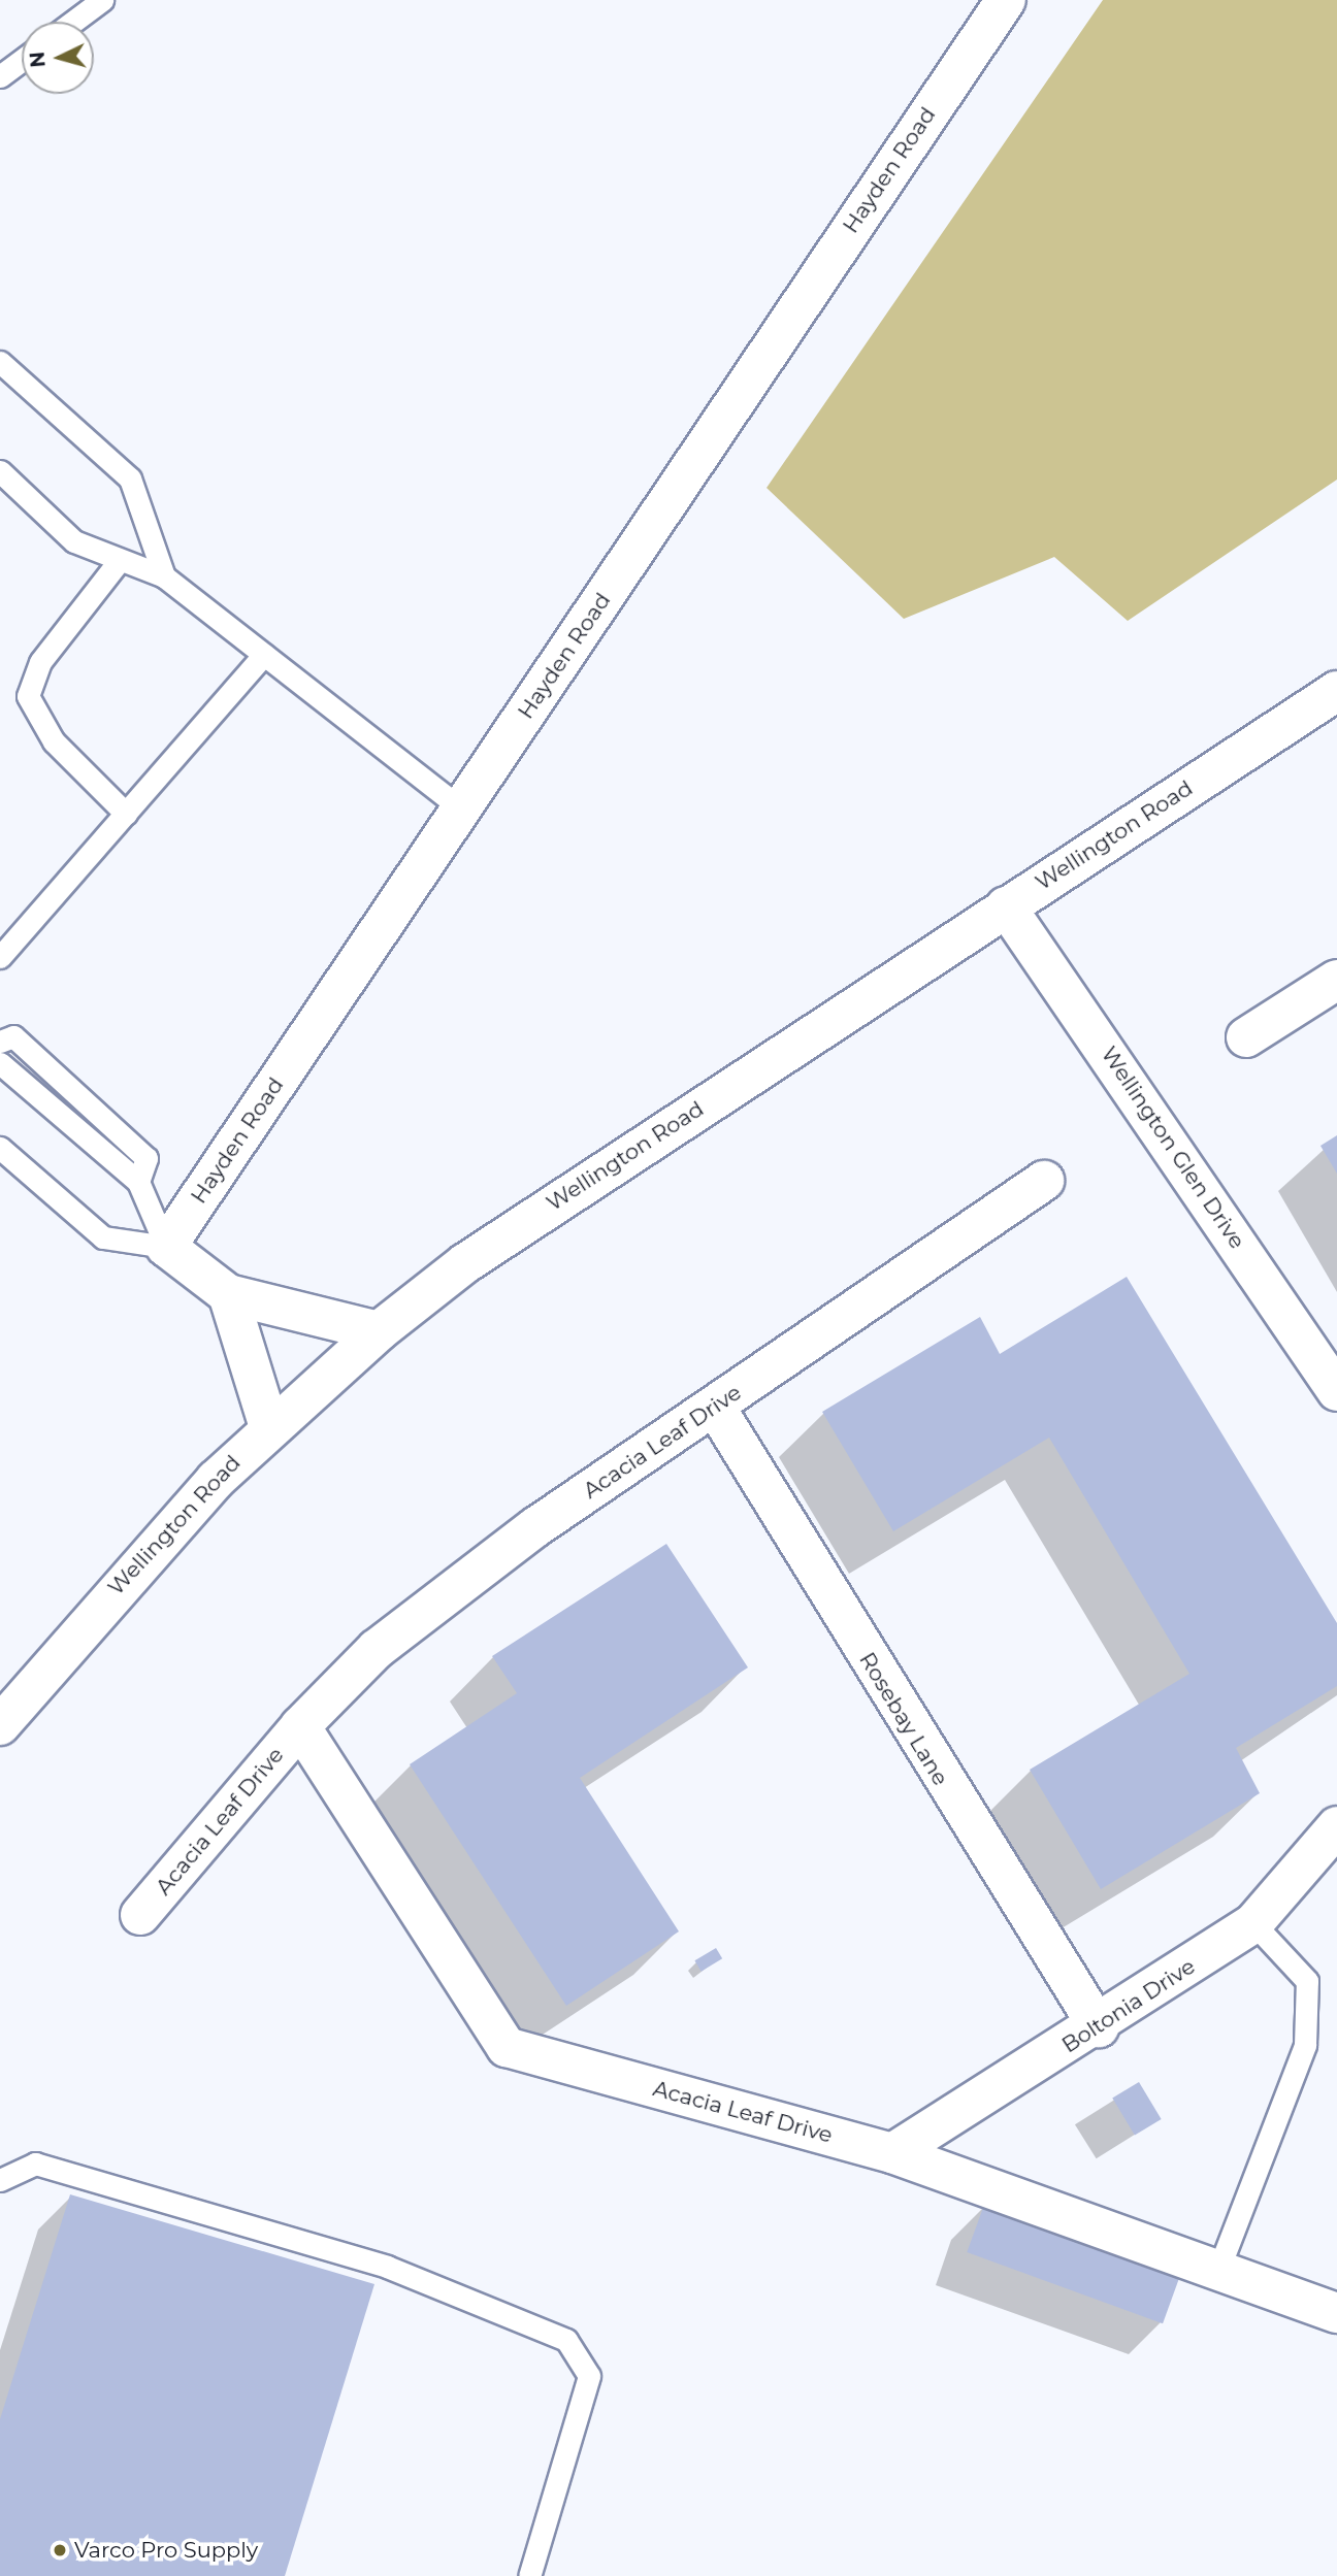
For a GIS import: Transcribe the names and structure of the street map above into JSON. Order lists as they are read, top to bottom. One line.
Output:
{"streets":{"street":["Hayden Road","Wellington Road","Wellington Glen Drive","Acacia Leaf Drive","Rosebay Lane","Boltonia Drive"]},"crossings":[["Wellington Road","Wellington Glen Drive"],["Acacia Leaf Drive","Rosebay Lane"],["Acacia Leaf Drive","Boltonia Drive"],["Rosebay Lane","Boltonia Drive"]],"places":["Varco Pro Supply"],"north":"left"}
